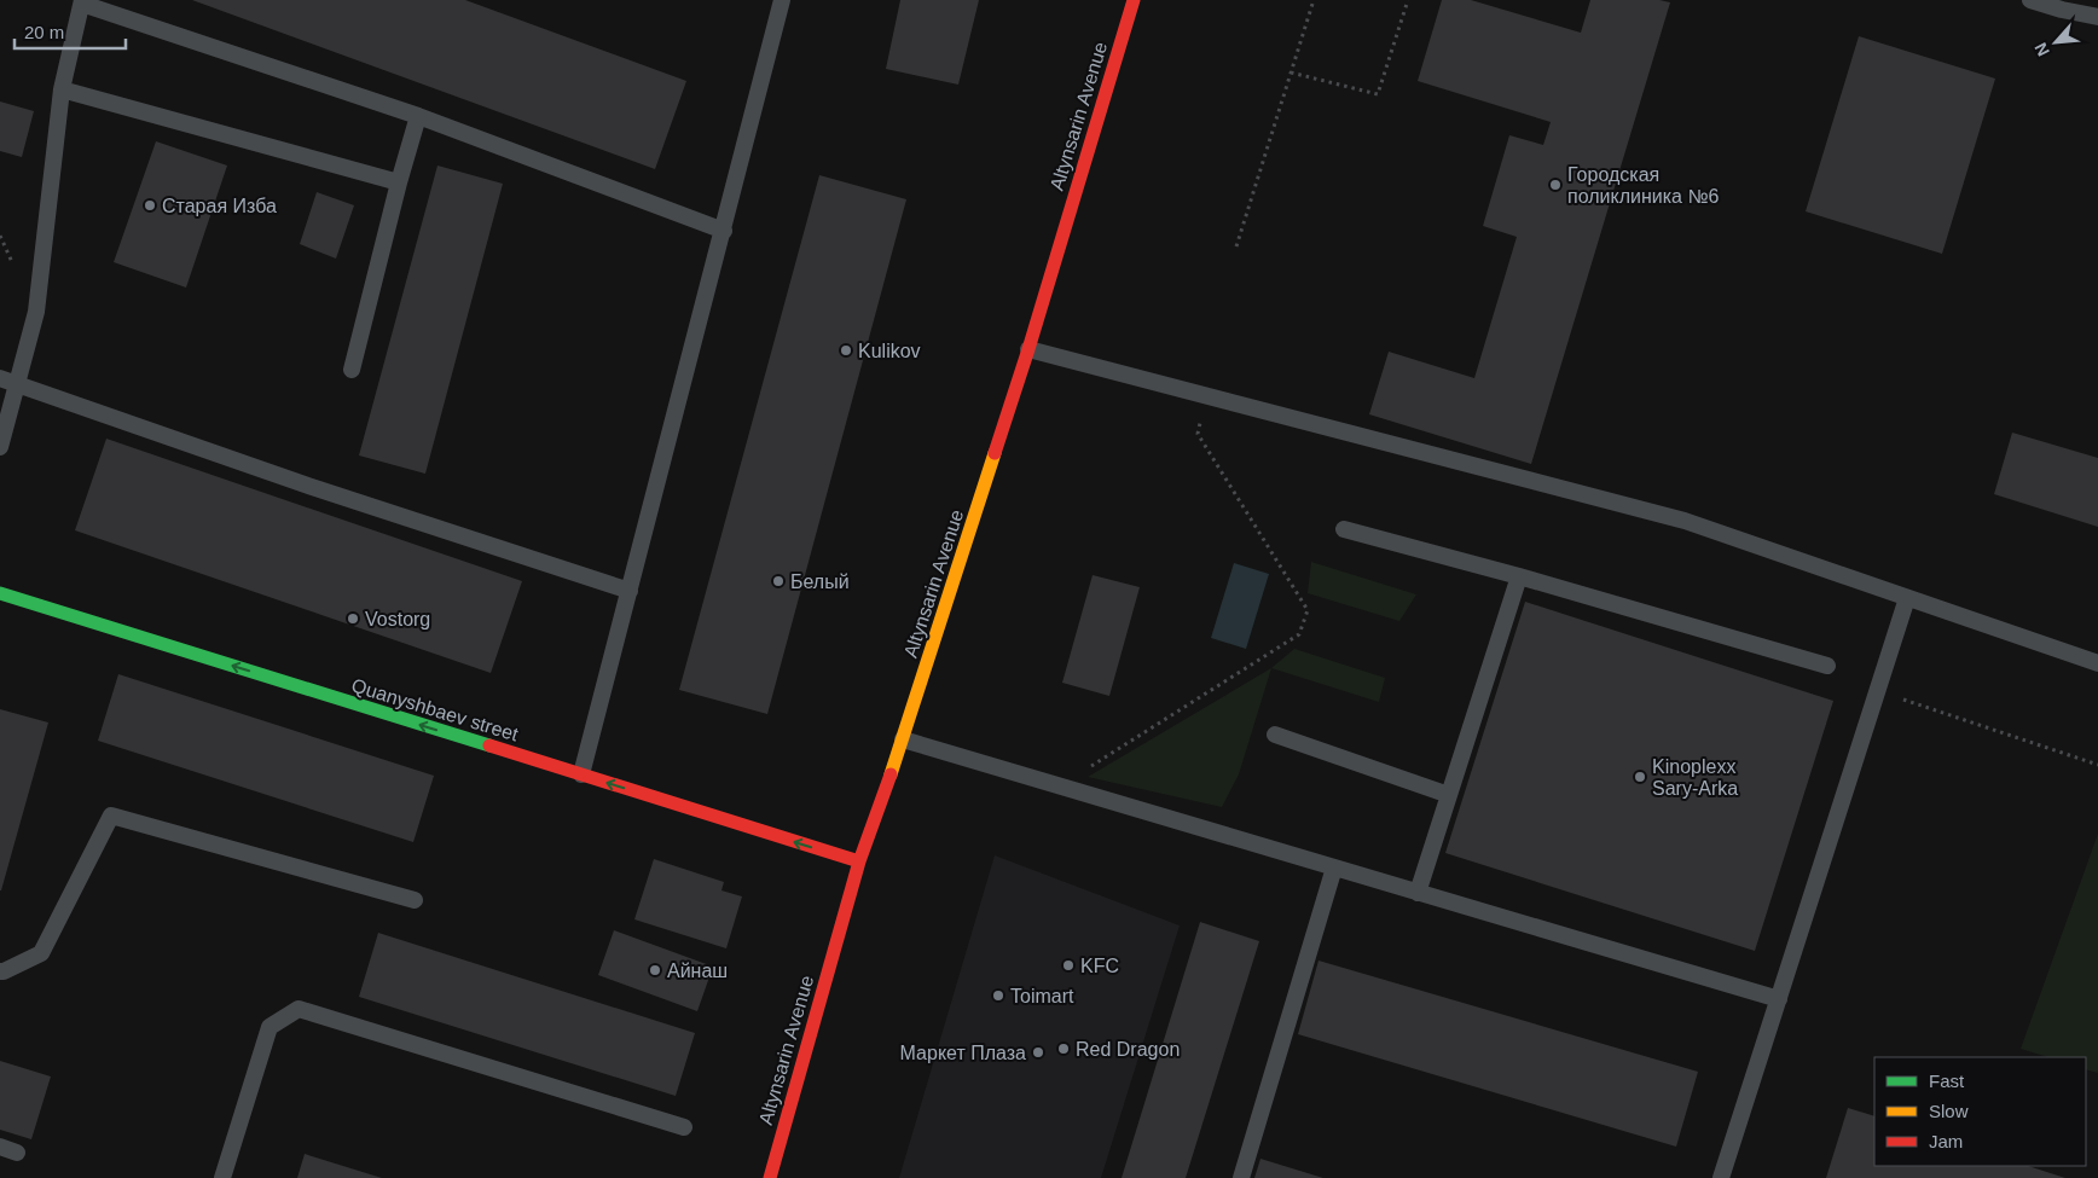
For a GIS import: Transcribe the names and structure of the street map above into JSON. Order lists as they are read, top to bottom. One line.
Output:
{"streets":{"main road":["Altynsarin Avenue","Quanyshbaev street"]},"crossings":[["Altynsarin Avenue","Quanyshbaev street"]],"one_way":["Quanyshbaev street"],"places":["Городская поликлиника №6","Старая Изба","Kulikov","Белый","Vostorg","Kinoplexx Sary-Arka","KFC","Айнаш","Toimart","Red Dragon","Маркет Плаза"],"legend":["Fast","Slow","Jam"],"scale_bar":"20 m","north":"bottom left"}
